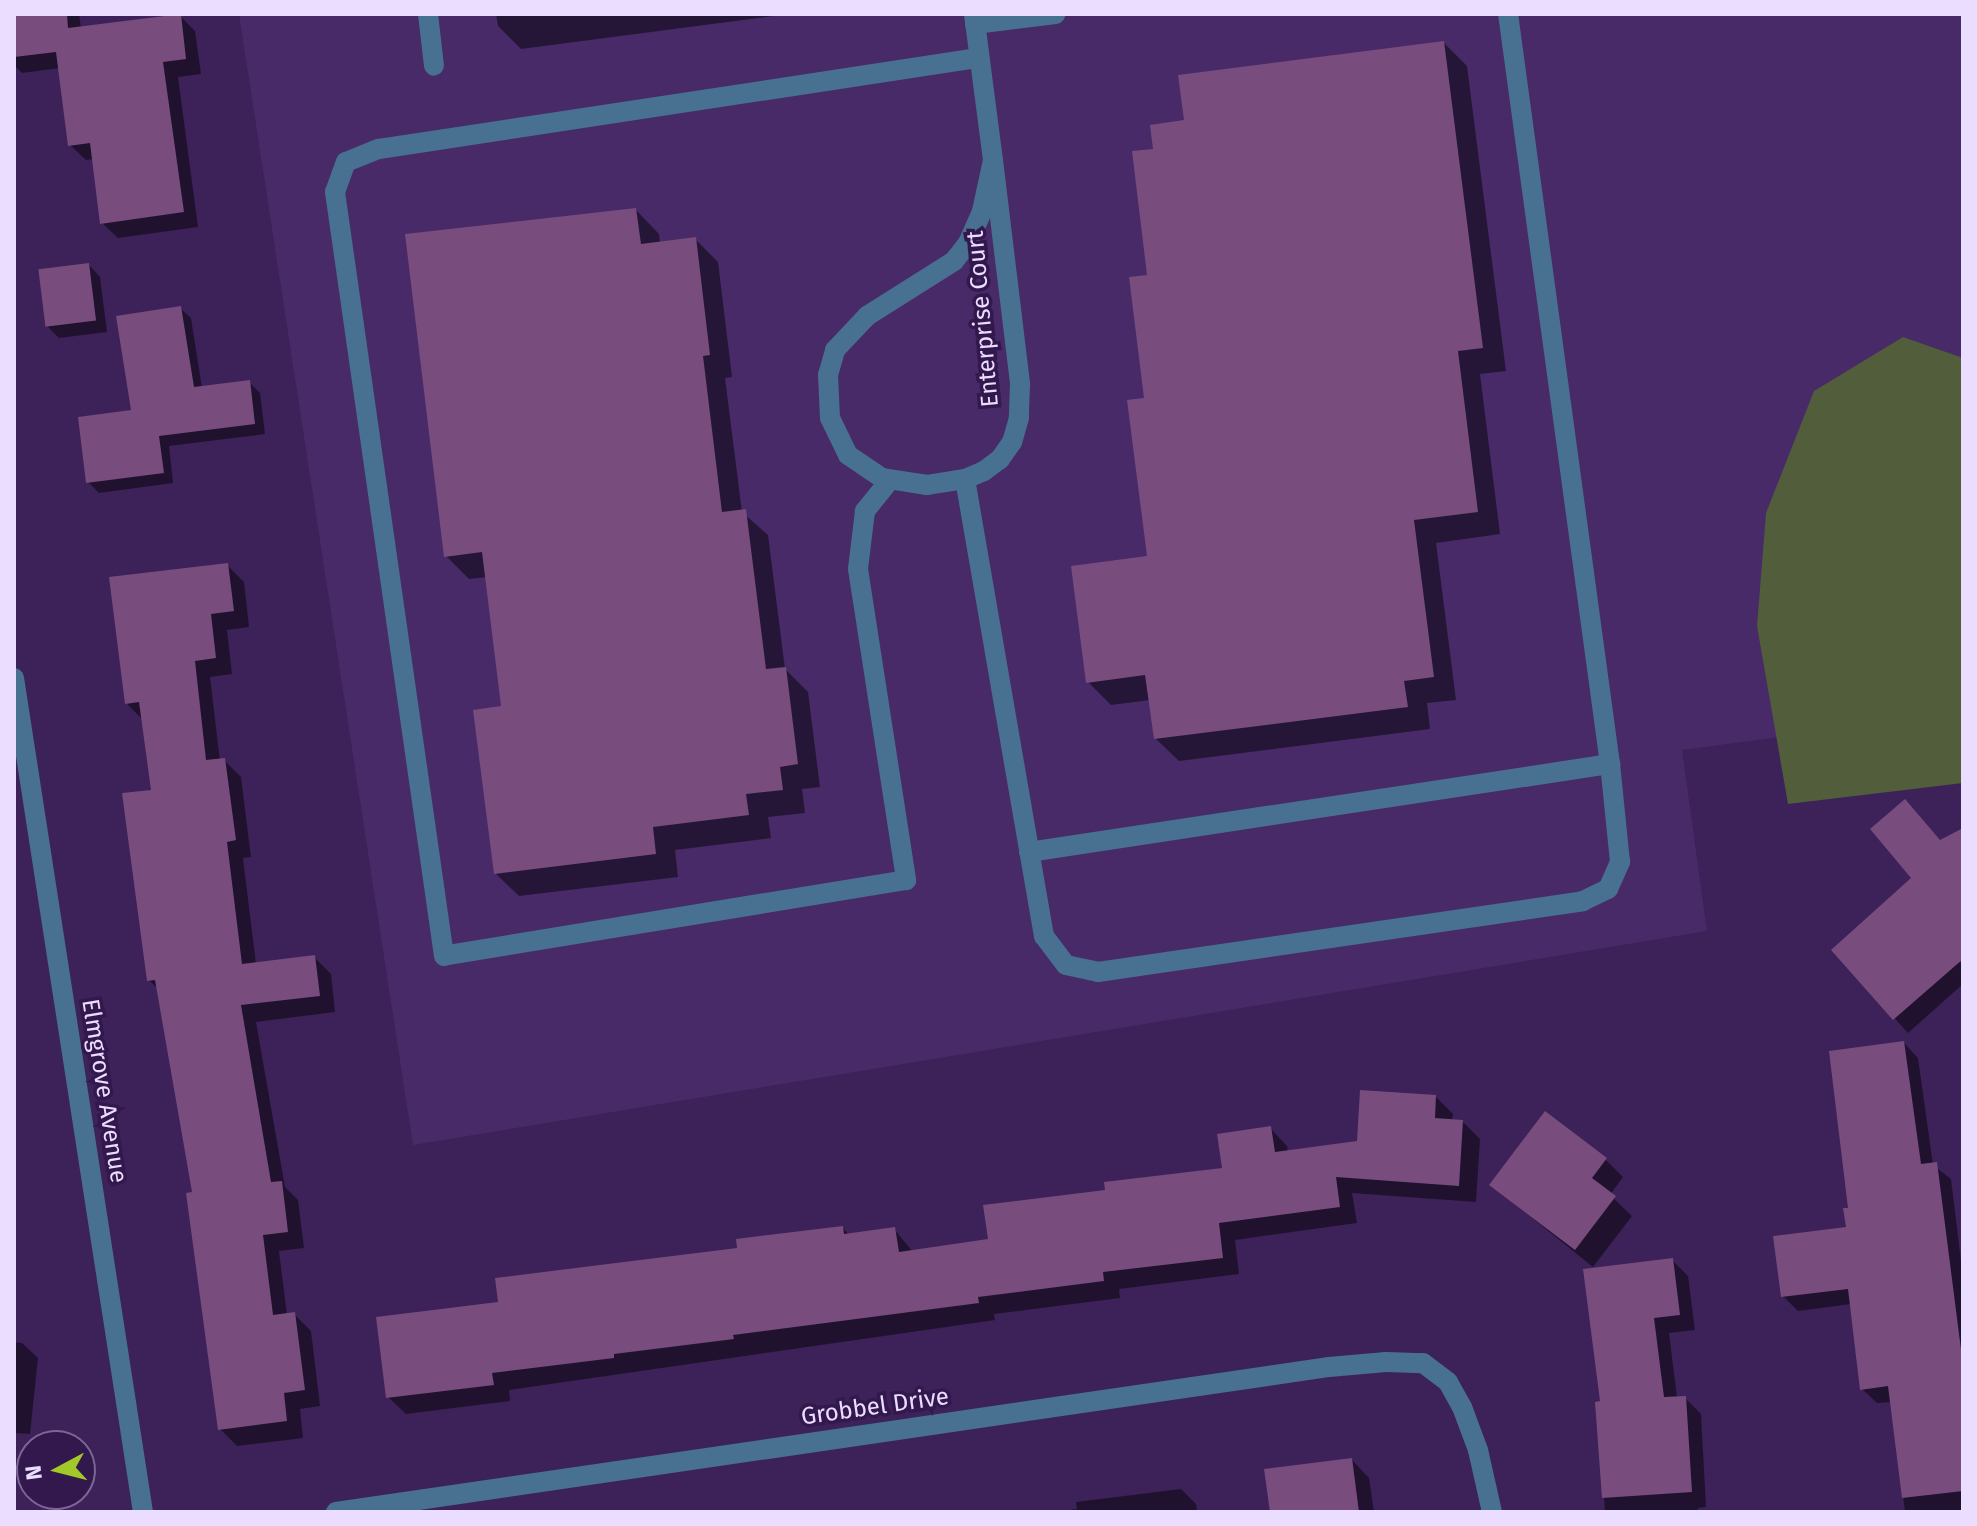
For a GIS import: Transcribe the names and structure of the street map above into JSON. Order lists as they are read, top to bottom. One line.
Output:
{"streets":{"street":["Enterprise Court","Elmgrove Avenue","Grobbel Drive"]},"north":"left"}
